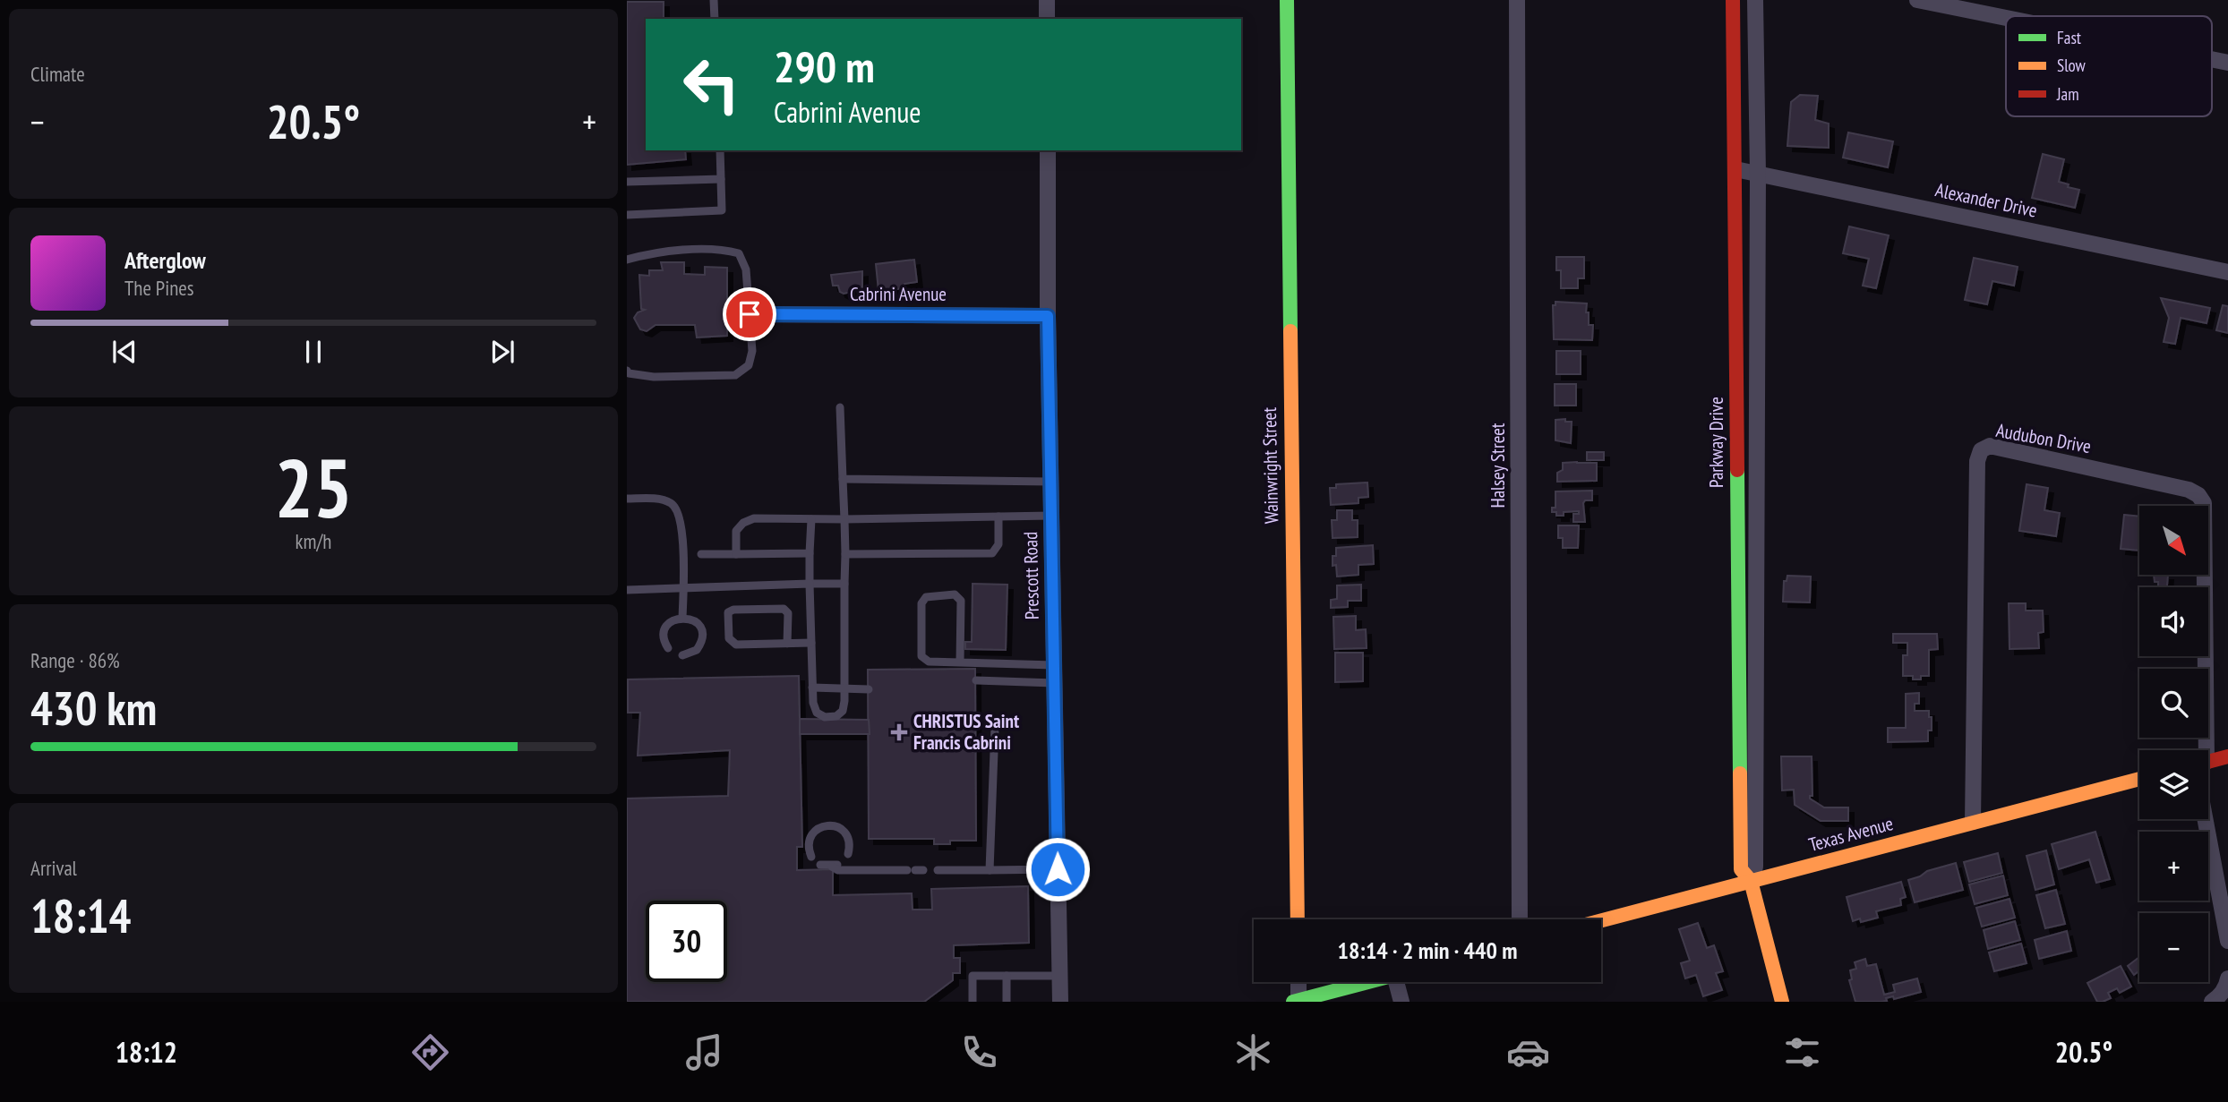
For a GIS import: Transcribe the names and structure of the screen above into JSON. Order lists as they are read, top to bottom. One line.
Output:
{"streets":{"street":["Alexander Drive","Cabrini Avenue","Audubon Drive","Parkway Drive","Wainwright Street","Halsey Street","Prescott Road","Texas Avenue"]},"crossings":[["Alexander Drive","Parkway Drive"],["Cabrini Avenue","Prescott Road"],["Audubon Drive","Texas Avenue"],["Parkway Drive","Texas Avenue"]],"places":{"health":["CHRISTUS Saint Francis Cabrini"]},"legend":["Fast","Slow","Jam"],"north":"bottom right","page":{"tile":["Climate",["25","km/h"],["Range · 86%","430 km"],["Arrival","18:14"]],"turn":["290 m","Cabrini Avenue"],"heat":["−","20.5°","+"],"song":["Afterglow","The Pines"],"map_buttons":["+","−"],"limit":"30","trip":"18:14 · 2 min · 440 m","tabs":["18:12","20.5°"]}}
